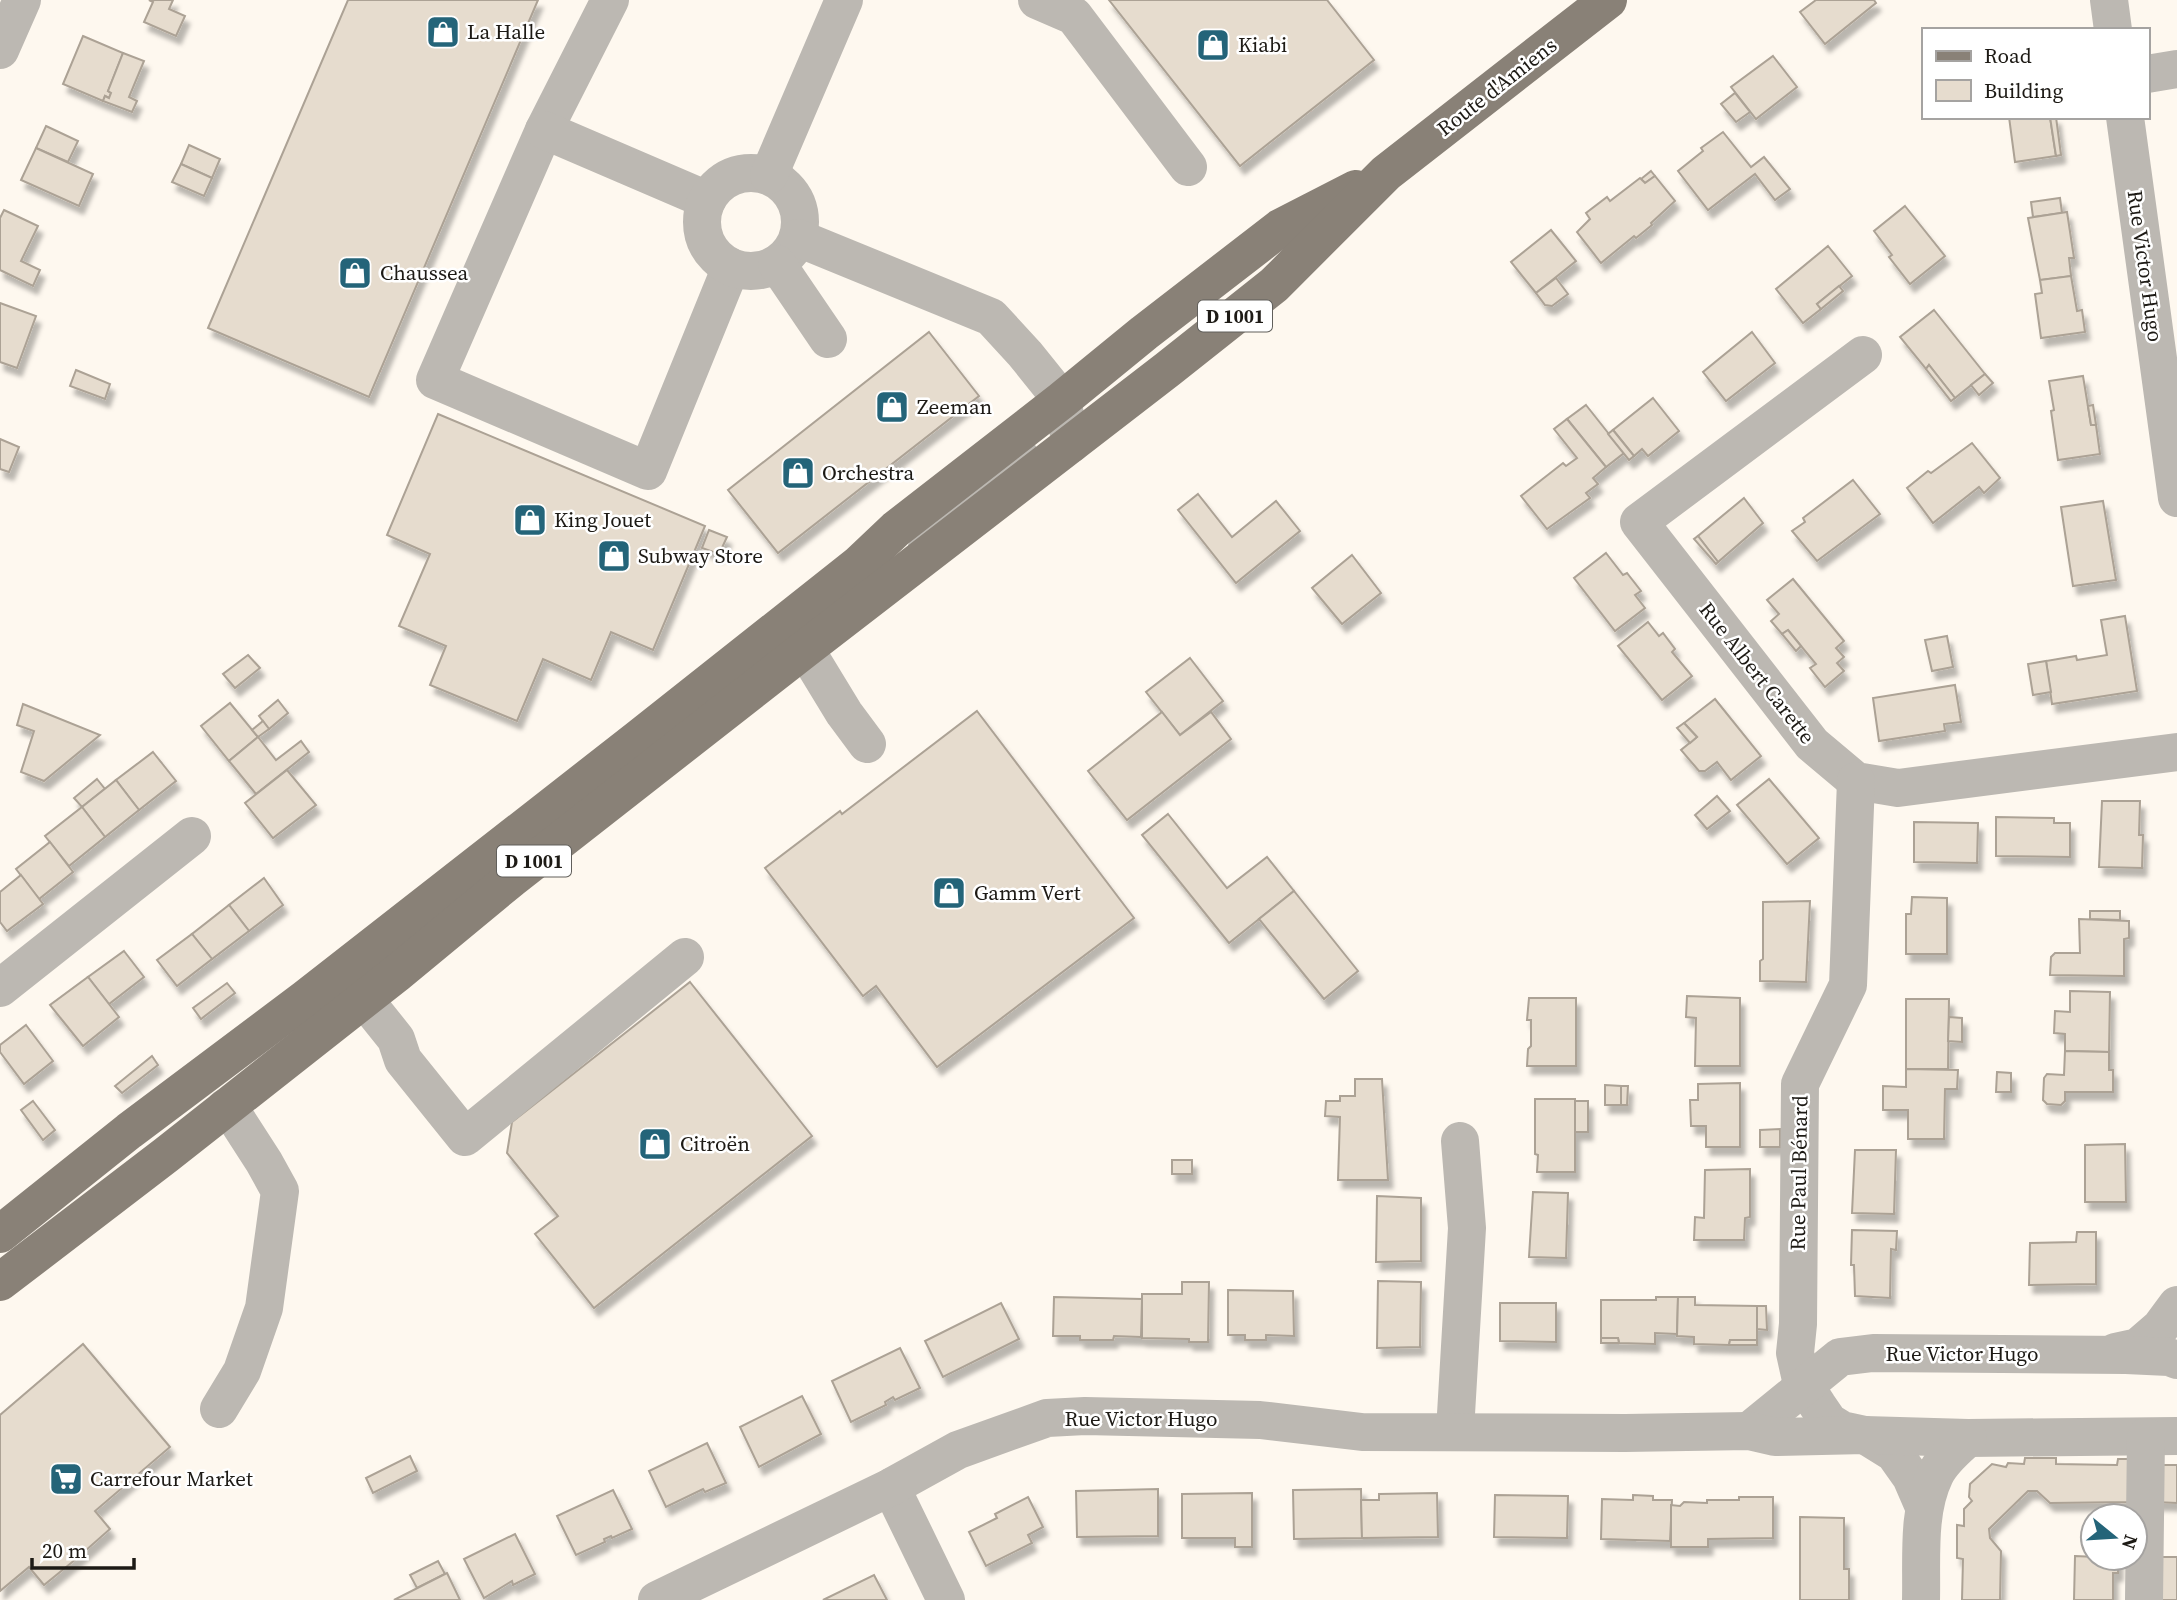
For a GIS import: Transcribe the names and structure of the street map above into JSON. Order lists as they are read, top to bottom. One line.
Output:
{"streets":{"main road":["Route d'Amiens","D 1001"],"street":["Rue Victor Hugo","Rue Albert Carette","Rue Paul Bénard"]},"crossings":[["Route d'Amiens","D 1001"],["Rue Victor Hugo","Rue Paul Bénard"],["Rue Albert Carette","Rue Paul Bénard"]],"places":{"shop":["La Halle","Kiabi","Chaussea","Zeeman","Orchestra","King Jouet","Subway Store","Gamm Vert","Citroën"],"supermarket":["Carrefour Market"]},"legend":["Road","Building"],"scale_bar":"20 m","north":"right"}
